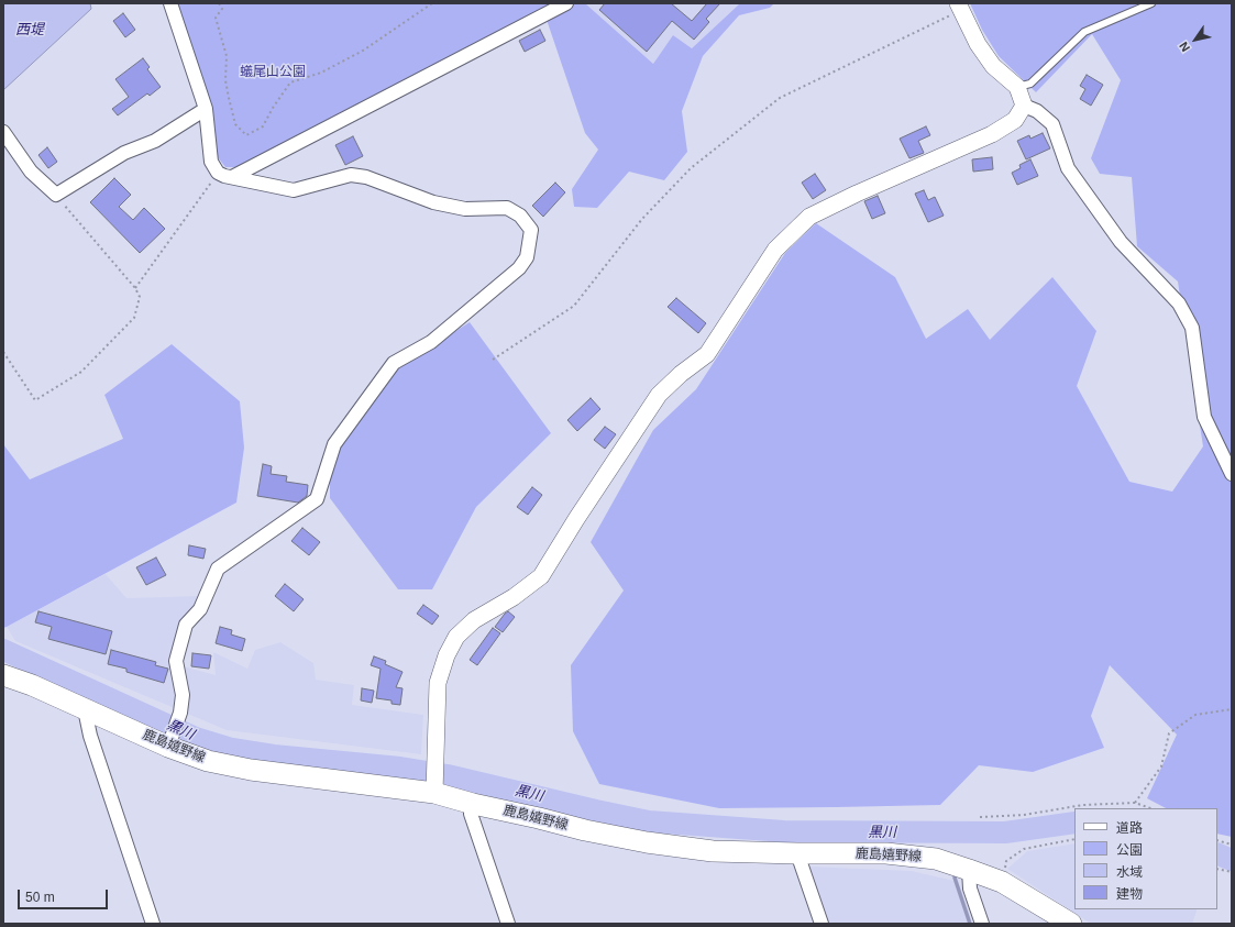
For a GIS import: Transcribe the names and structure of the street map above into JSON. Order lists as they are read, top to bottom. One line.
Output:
{"streets":{"main road":["鹿島嬉野線"]},"water":["西堤","黒川"],"parks":["蟻尾山公園"],"legend":["道路","公園","水域","建物"],"scale_bar":"50 m","north":"bottom left"}
